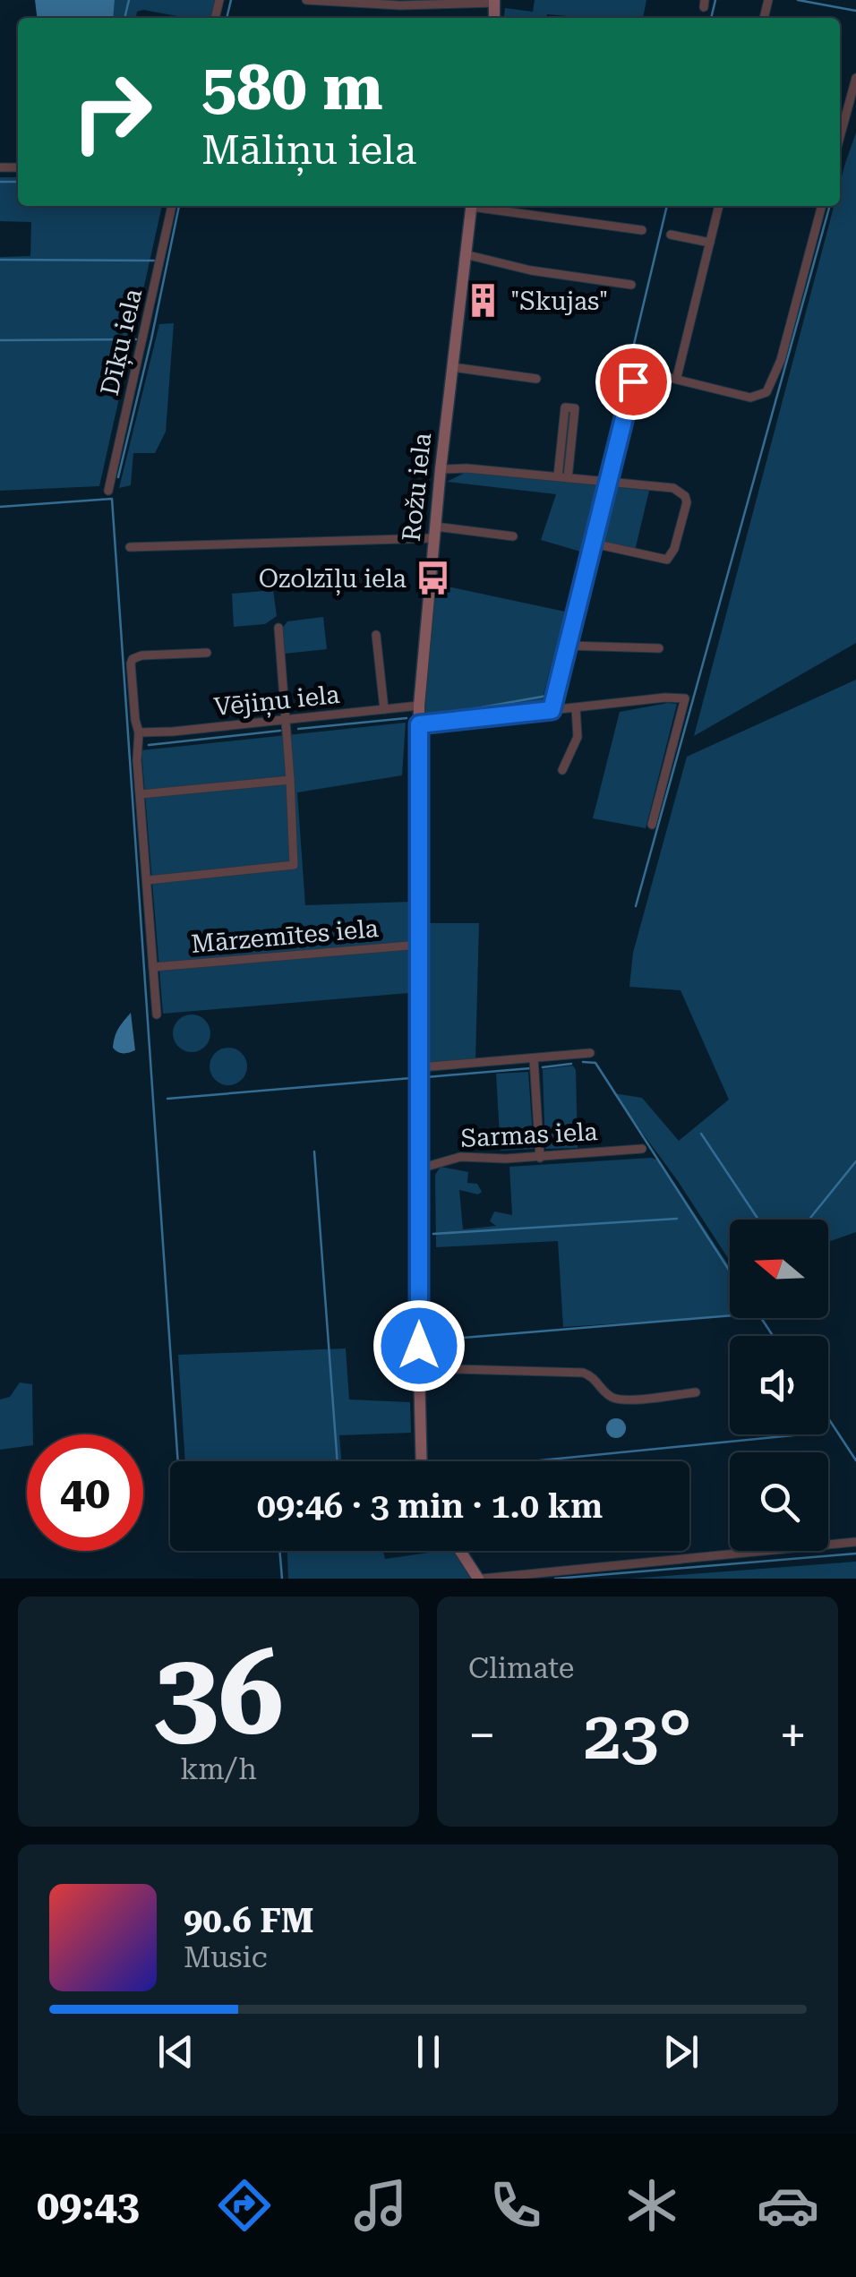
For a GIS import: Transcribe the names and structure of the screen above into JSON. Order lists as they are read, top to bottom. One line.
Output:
{"streets":{"street":["Dīķu iela","Rožu iela","Vējiņu iela","Mārzemītes iela","Sarmas iela"]},"crossings":[["Rožu iela","Vējiņu iela"],["Rožu iela","Mārzemītes iela"],["Rožu iela","Sarmas iela"]],"places":{"building":["\"Skujas\""],"bus stop":["Ozolzīļu iela"]},"north":"left","page":{"turn":["580 m","Māliņu iela"],"limit":"40","trip":"09:46 · 3 min · 1.0 km","tile":[["36","km/h"],"Climate"],"heat":["−","23°","+"],"song":["90.6 FM","Music"],"tabs":"09:43"}}
